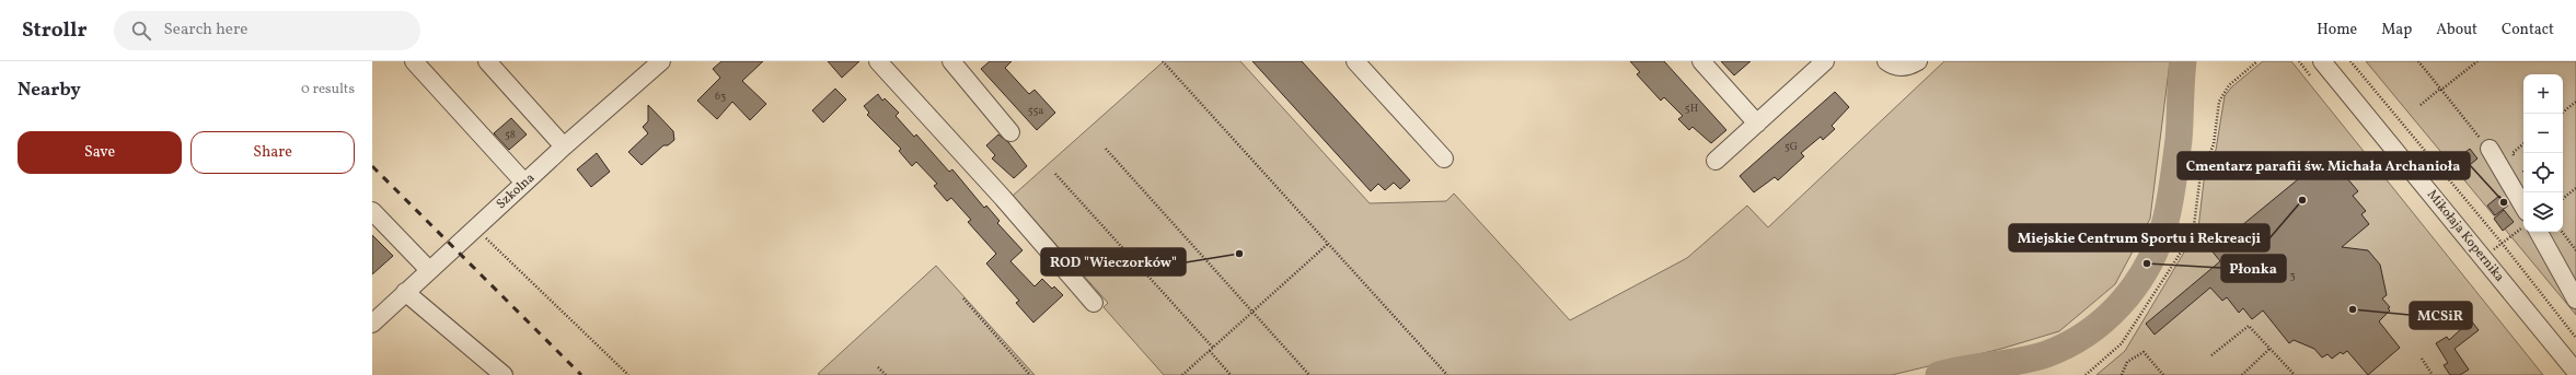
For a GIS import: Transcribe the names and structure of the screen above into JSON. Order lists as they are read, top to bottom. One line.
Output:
{"streets":{"street":["Szkolna","Mikołaja Kopernika"]},"places":["Miejskie Centrum Sportu i Rekreacji","Cmentarz parafii św. Michała Archanioła","ROD \"Wieczorków\"","Płonka","MCSiR"],"house_numbers":["63","5H","55a","58","5G","3"],"page":{"header":"Strollr","search":"Search here","nav":["Home","Map","About","Contact"],"heading":["Nearby","0 results"],"map_buttons":["+","−"],"buttons":["Save","Share"]}}
